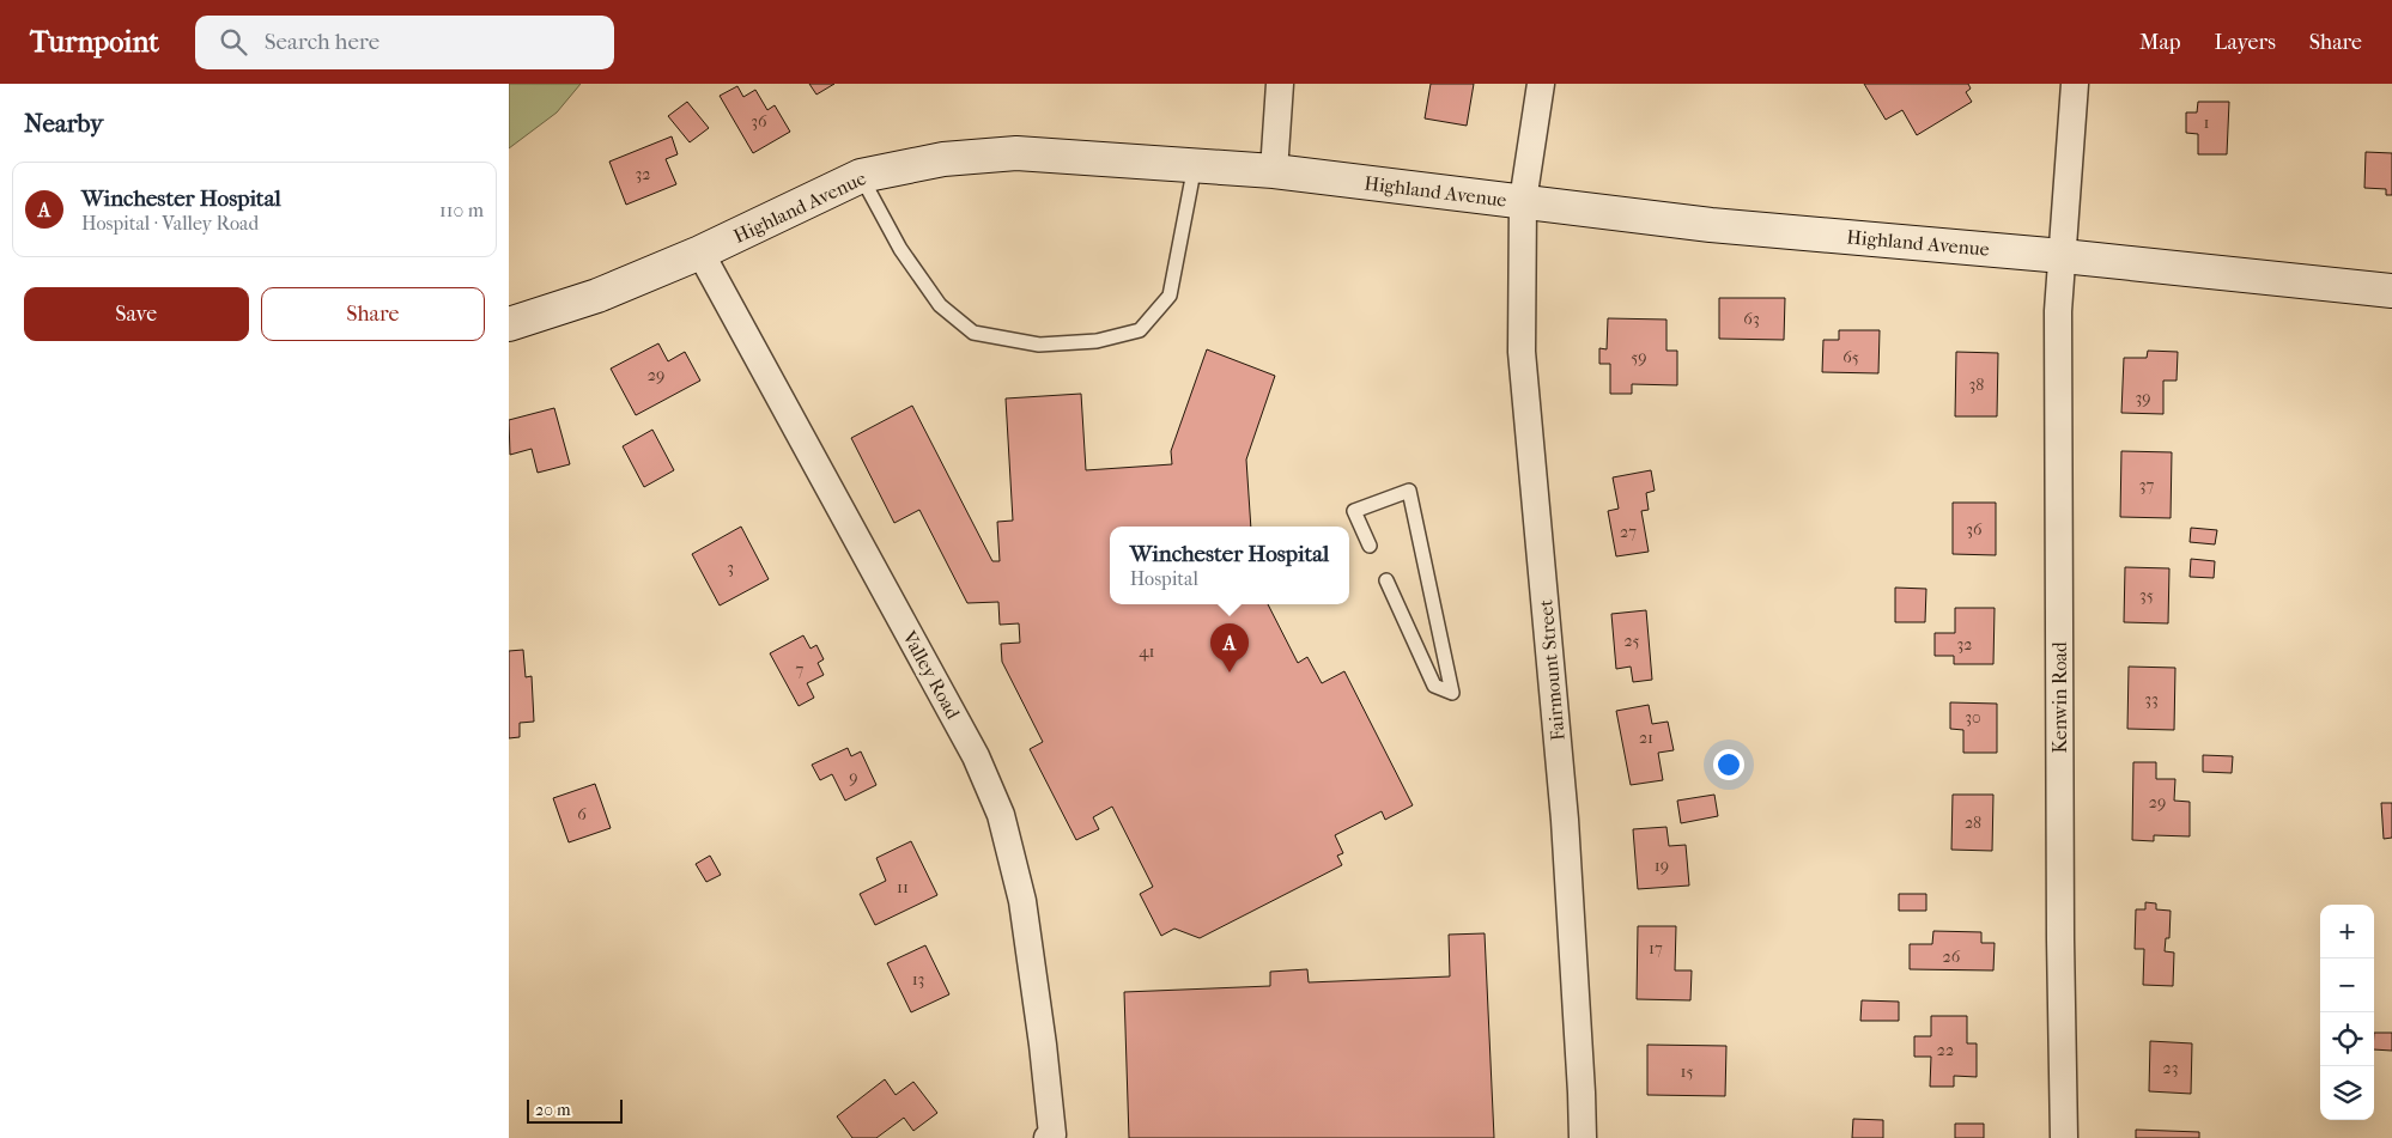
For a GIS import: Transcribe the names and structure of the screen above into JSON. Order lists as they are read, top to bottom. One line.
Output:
{"streets":{"main road":["Highland Avenue"],"street":["Fairmount Street","Valley Road","Kenwin Road"]},"crossings":[["Highland Avenue","Fairmount Street"],["Highland Avenue","Valley Road"],["Highland Avenue","Kenwin Road"]],"house_numbers":["36","1","32","63","59","65","29","38","39","37","36","27","3","35","25","32","41","7","33","30","21","9","29","6","28","19","11","17","26","13","22","23","15"],"scale_bar":"20 m","page":{"header":"Turnpoint","search":"Search here","nav":["Map","Layers","Share"],"heading":"Nearby","list":[{"mark":"A","name":"Winchester Hospital","note":"Hospital · Valley Road","value":"110 m"}],"buttons":["Save","Share"],"popup":["Winchester Hospital","Hospital"],"pins":"A","map_buttons":["+","−"],"scale":"20 m"}}
